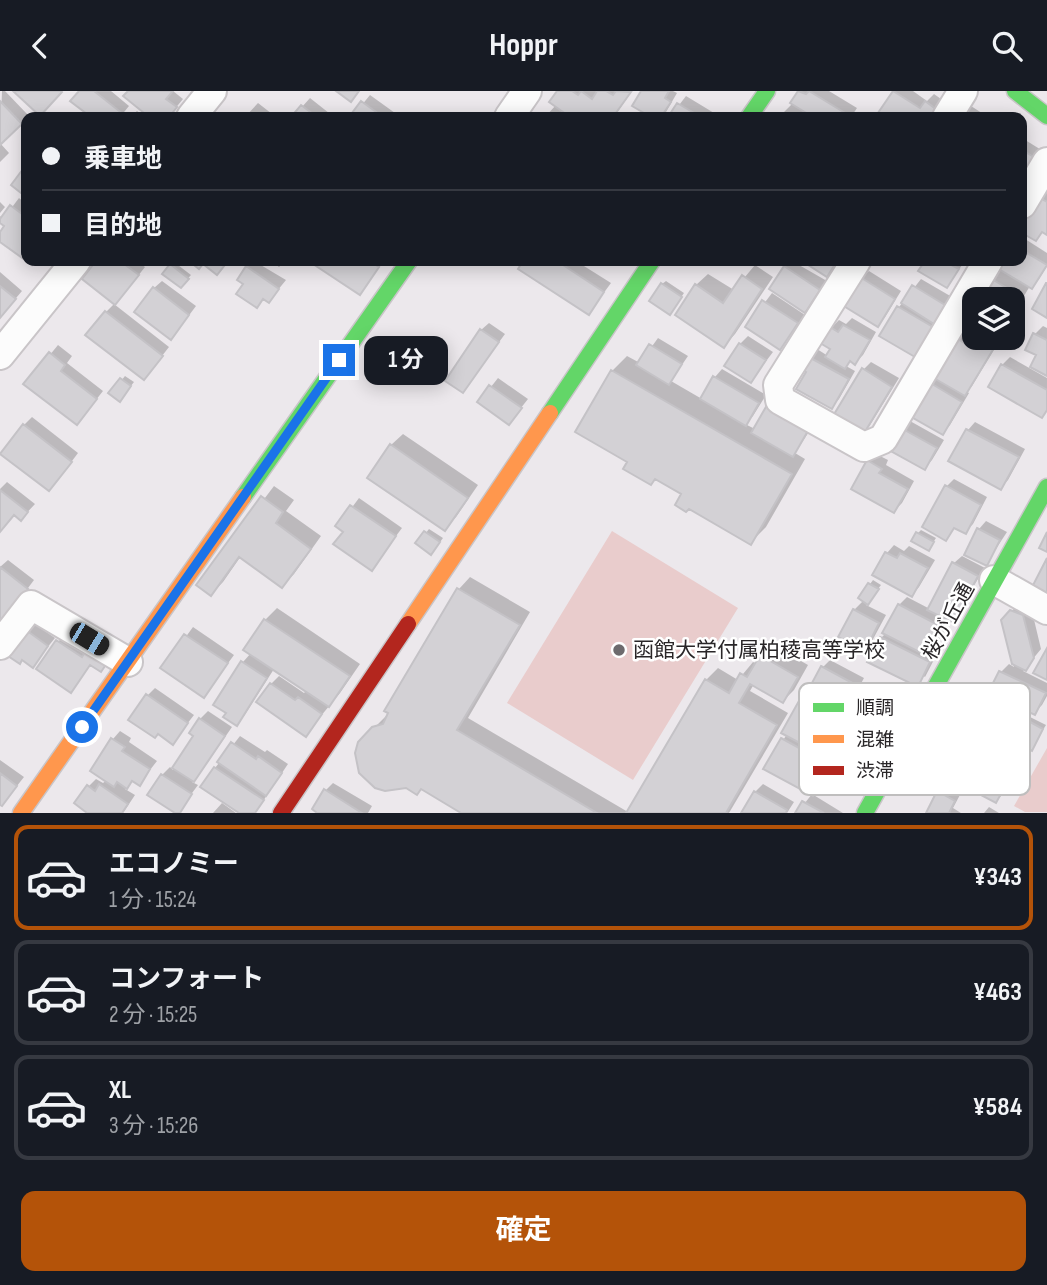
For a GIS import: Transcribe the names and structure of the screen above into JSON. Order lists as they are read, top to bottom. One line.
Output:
{"streets":{"street":["桜が丘通"]},"places":["函館大学付属柏稜高等学校"],"legend":["順調","混雑","渋滞"],"page":{"header":"Hoppr","banner":["乗車地","目的地"],"bubble":"1 分","list":[{"name":"エコノミー","note":"1 分 · 15:24","value":"¥343"},{"name":"コンフォート","note":"2 分 · 15:25","value":"¥463"},{"name":"XL","note":"3 分 · 15:26","value":"¥584"}],"buttons":"確定"}}
